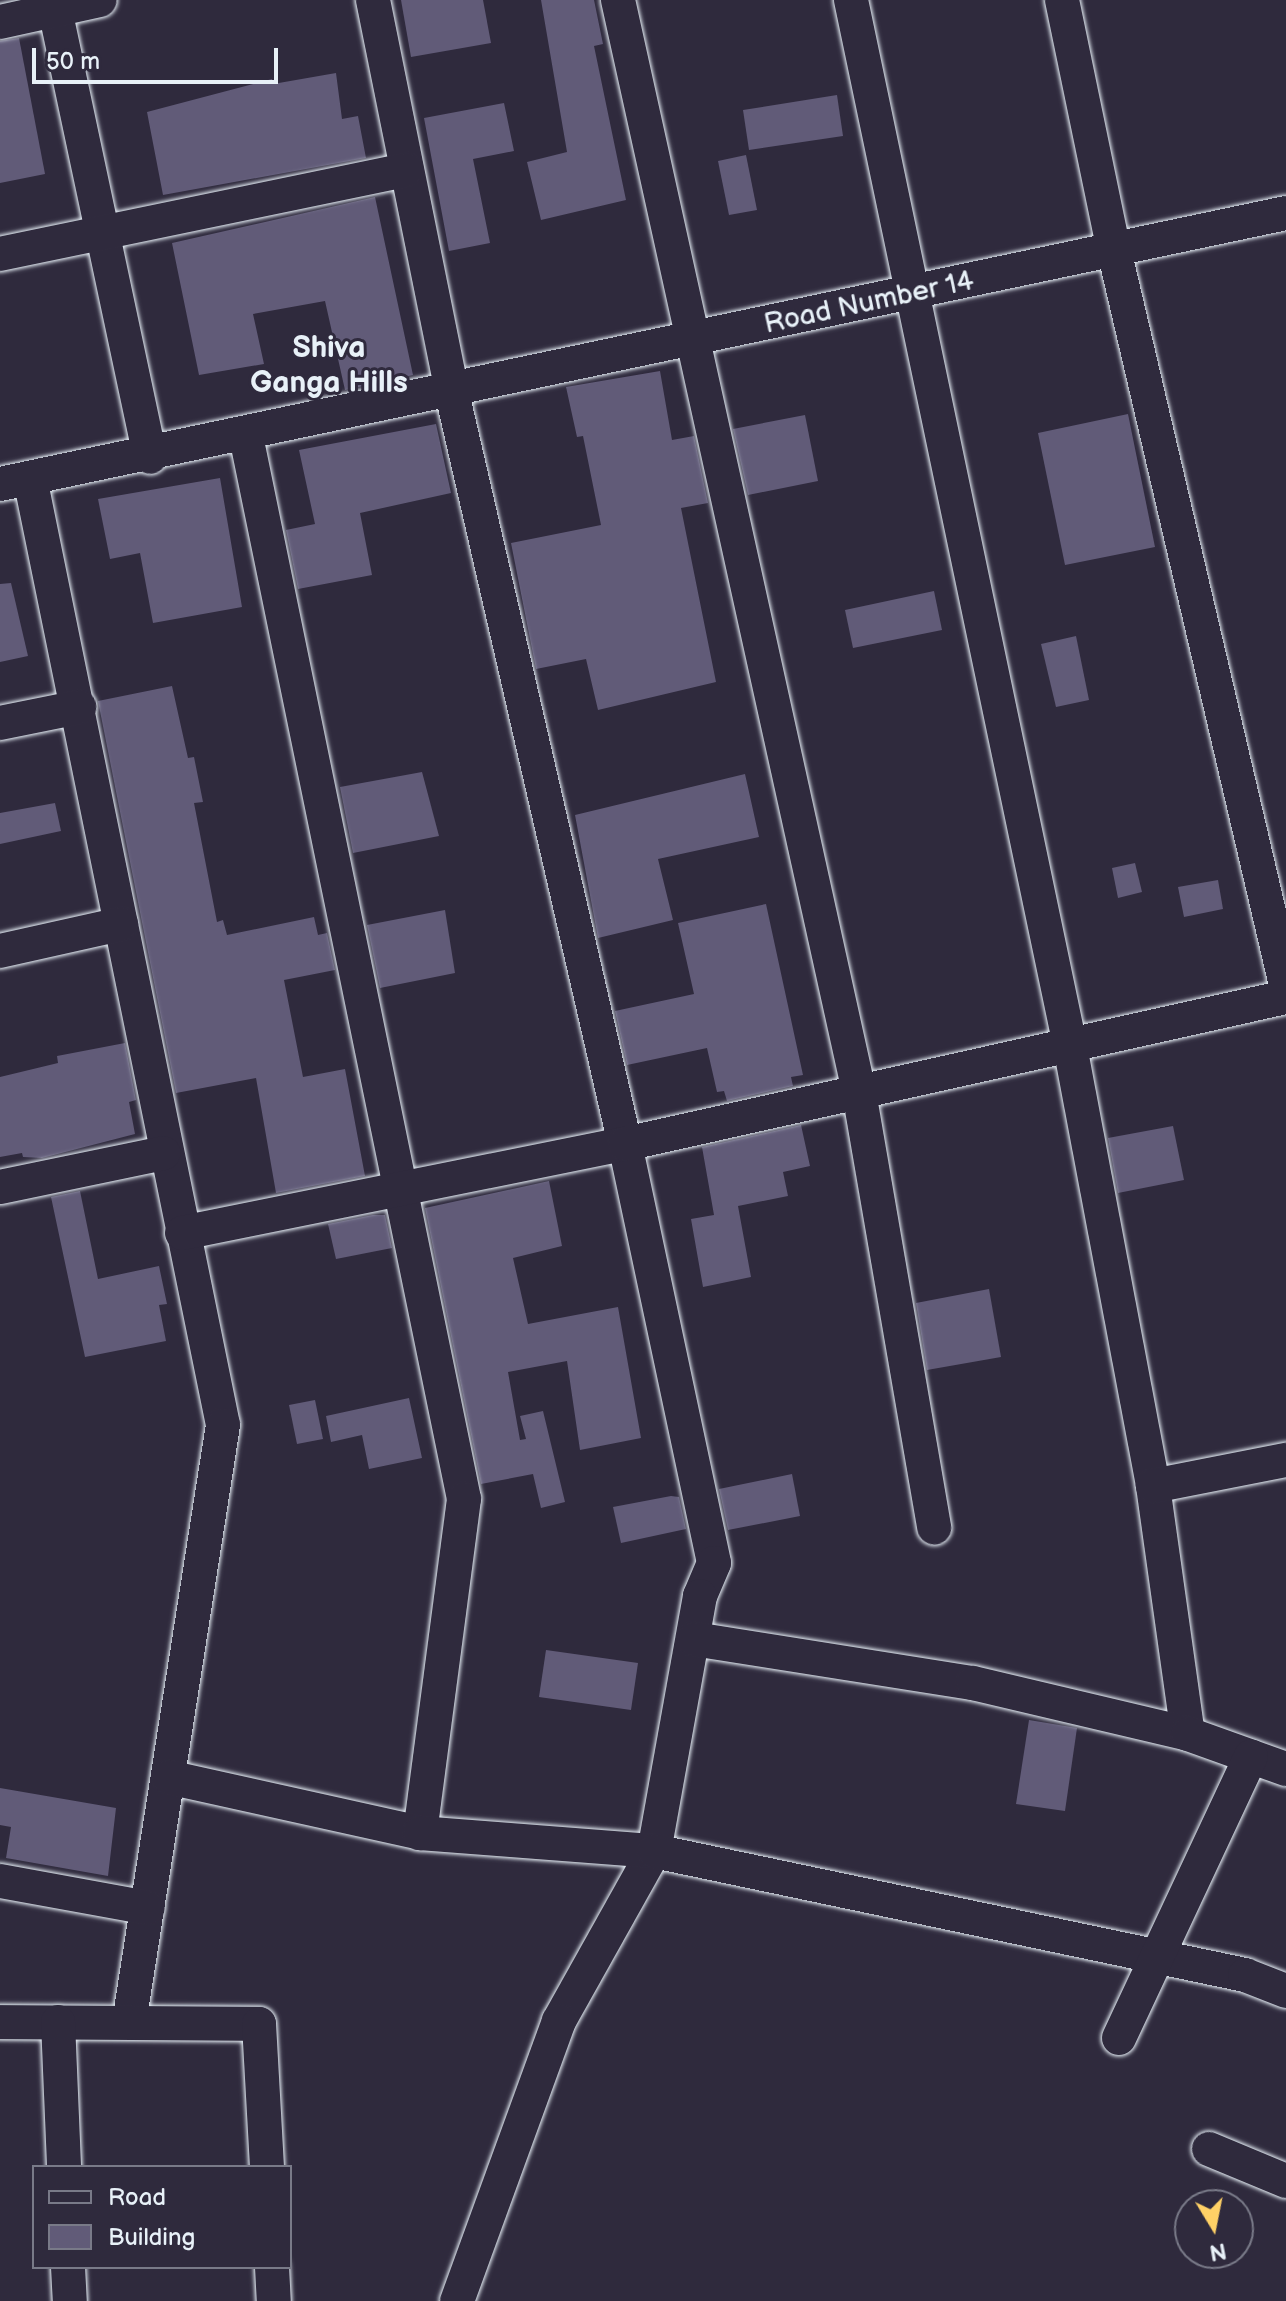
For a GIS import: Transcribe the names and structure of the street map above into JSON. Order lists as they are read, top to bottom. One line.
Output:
{"streets":{"street":["Road Number 14"]},"districts":["Shiva Ganga Hills"],"legend":["Road","Building"],"scale_bar":"50 m","north":"bottom"}
